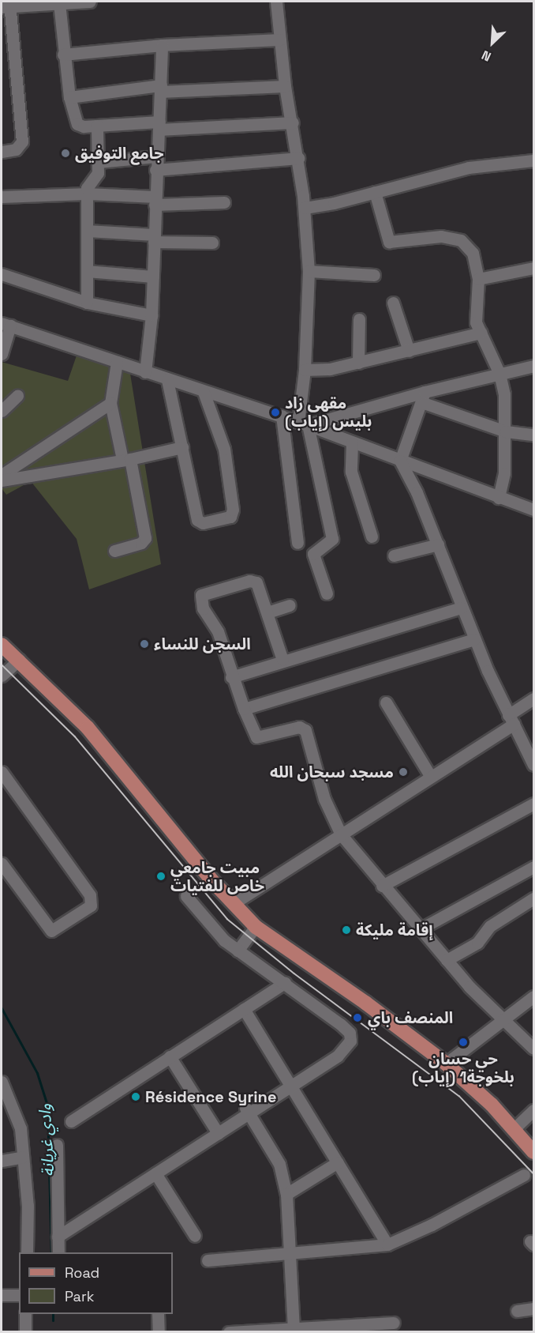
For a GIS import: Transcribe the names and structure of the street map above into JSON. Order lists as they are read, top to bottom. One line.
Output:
{"water":["وادي غريانة"],"places":["جامع التوفيق","مقهى زاد بليس (إياب)","السجن للنساء","مسجد سبحان الله","مبيت جامعي خاص للفتيات","إقامة مليكة","المنصف باي","حي حسان بلخوجة1 (إياب)","Résidence Syrine"],"legend":["Road","Park"],"north":"bottom left"}
